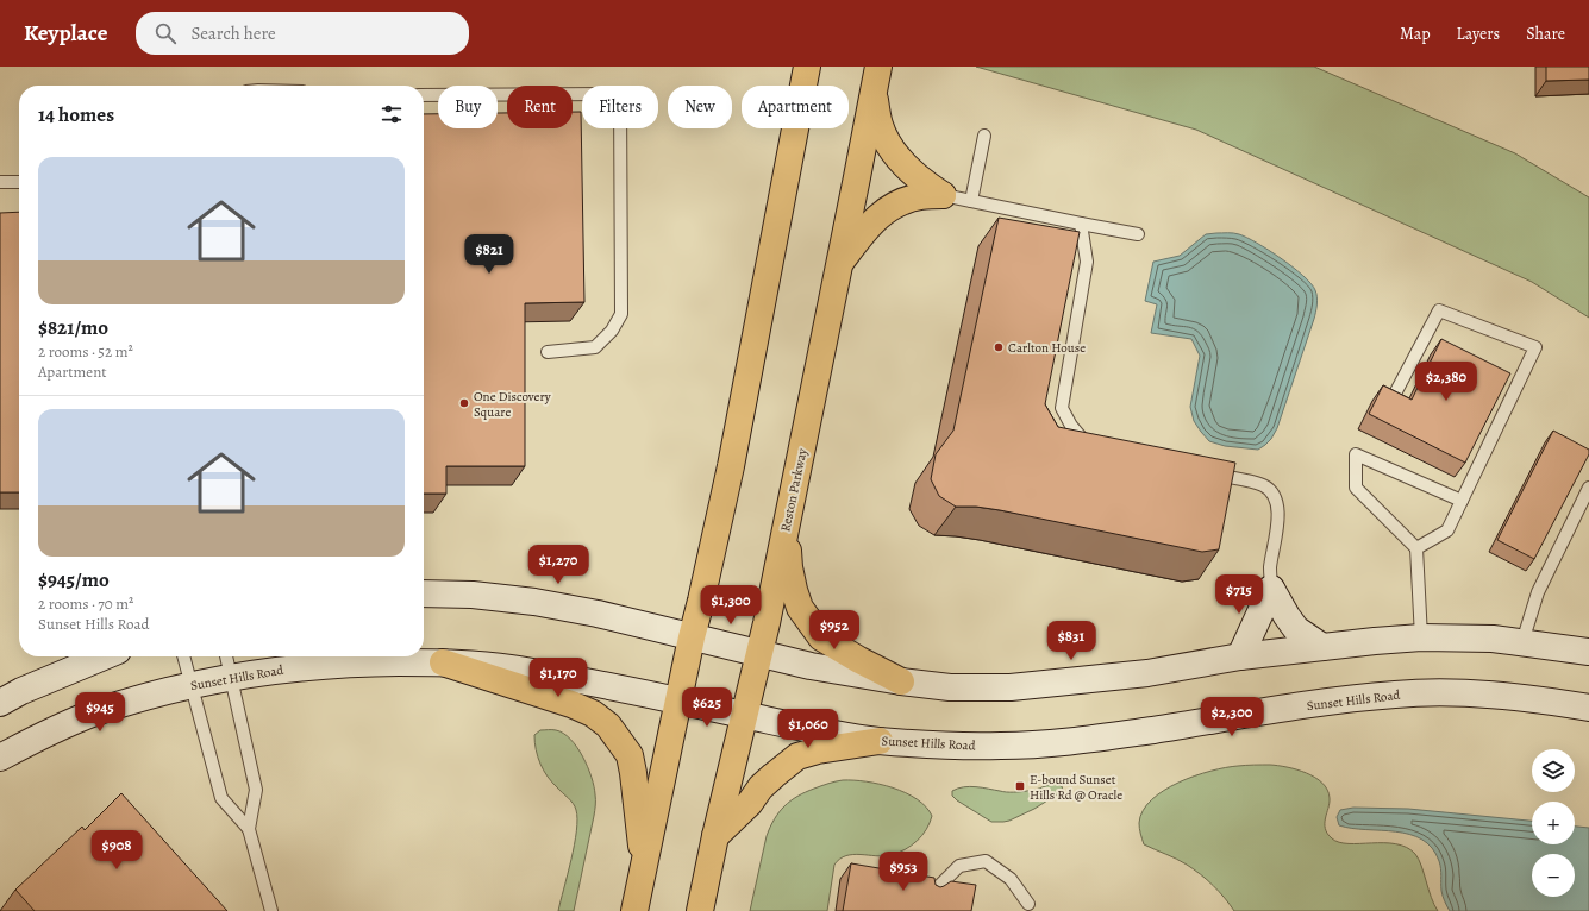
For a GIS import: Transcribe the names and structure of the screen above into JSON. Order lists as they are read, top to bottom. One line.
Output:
{"streets":{"main road":["Reston Parkway","Sunset Hills Road"]},"crossings":[["Reston Parkway","Sunset Hills Road"]],"places":{"other":["Carlton House","One Discovery Square"],"transit":["E-bound Sunset Hills Rd @ Oracle"]},"page":{"header":"Keyplace","search":"Search here","nav":["Map","Layers","Share"],"chip":["Buy","Rent","Filters","New","Apartment"],"heading":"14 homes","list":[{"name":"$821/mo","note":"2 rooms · 52 m² · Apartment"},{"name":"$945/mo","note":"2 rooms · 70 m² · Sunset Hills Road"}],"price":["$821","$2,380","$1,270","$715","$1,300","$952","$831","$1,170","$625","$945","$2,300","$1,060","$908","$953"],"map_buttons":["+","−"]}}
